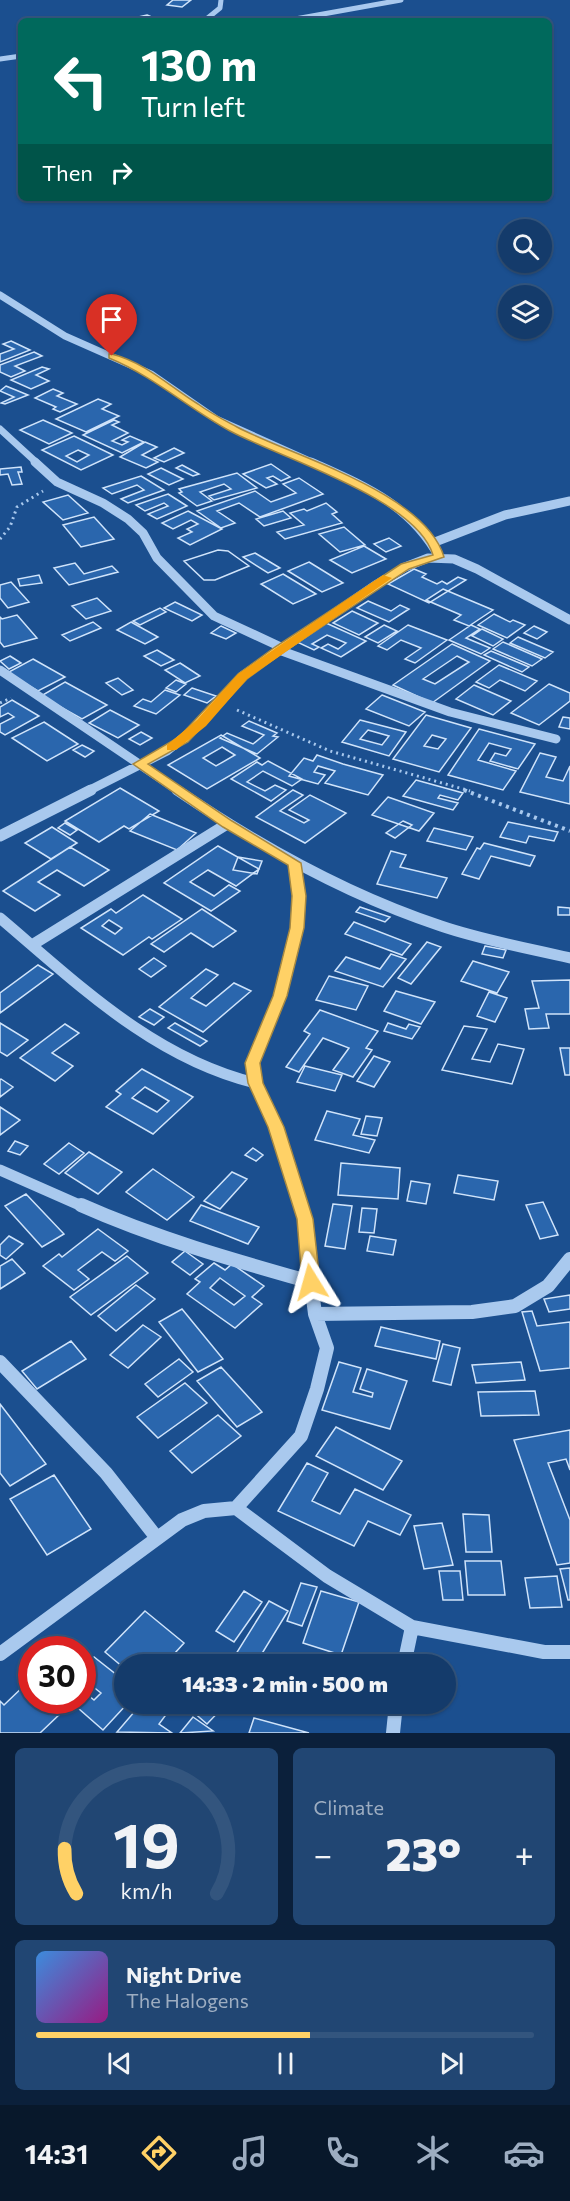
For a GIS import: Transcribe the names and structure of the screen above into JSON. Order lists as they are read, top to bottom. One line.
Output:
{"page":{"turn":["130 m","Turn left"],"then":"Then","limit":"30","trip":"14:33 · 2 min · 500 m","tile":"Climate","heat":["−","23°","+"],"song":["Night Drive","The Halogens"],"tabs":"14:31","gauge":["19","km/h"]}}
